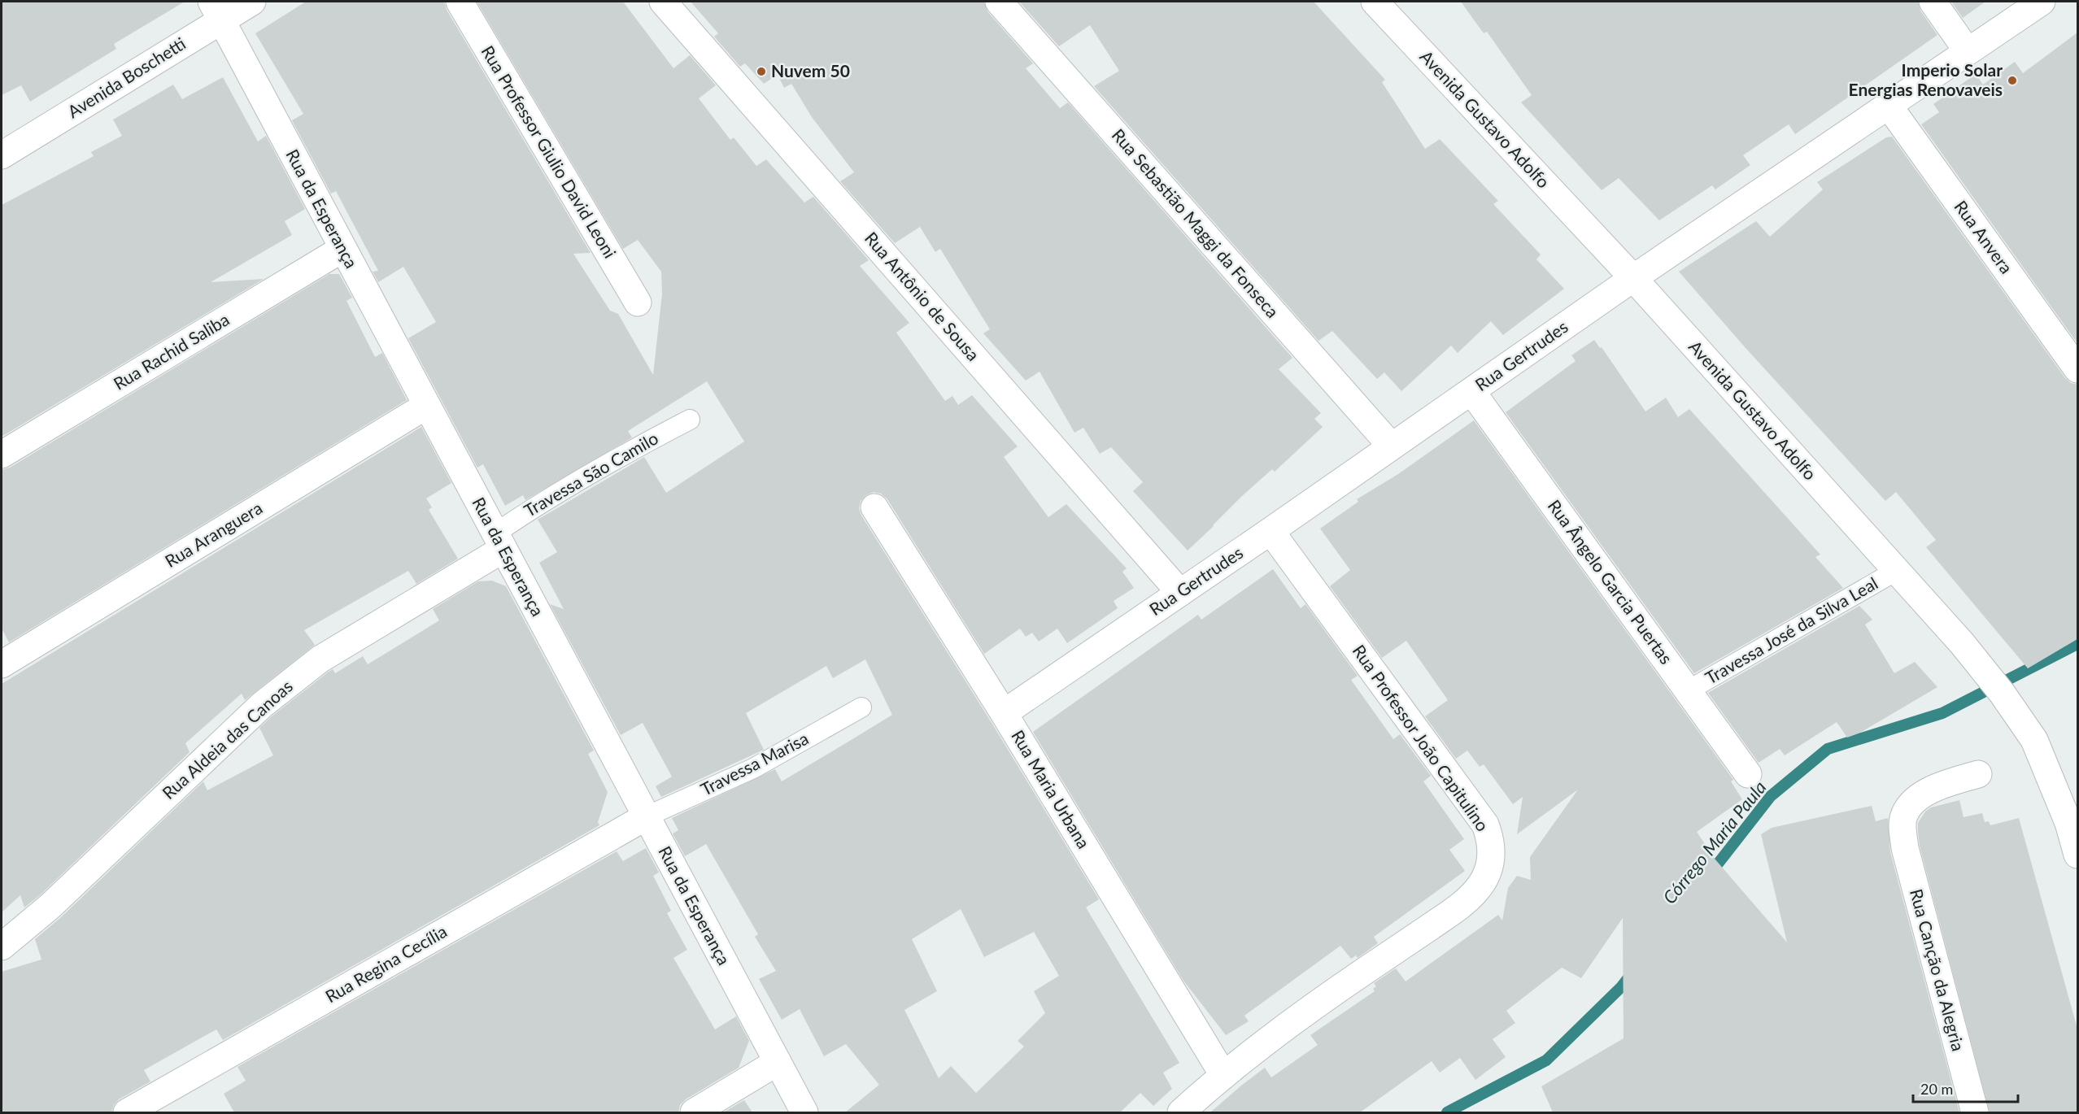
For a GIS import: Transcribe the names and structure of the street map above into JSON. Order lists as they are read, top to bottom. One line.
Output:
{"streets":{"street":["Avenida Boschetti","Avenida Gustavo Adolfo","Rua Professor Giulio David Leoni","Rua da Esperança","Rua Sebastião Maggi da Fonseca","Rua Anvera","Rua Antônio de Sousa","Rua Rachid Saliba","Rua Gertrudes","Rua Aranguera","Rua Ângelo Garcia Puertas","Rua Professor João Capitulino","Rua Aldeia das Canoas","Rua Maria Urbana","Rua Regina Cecília","Rua Canção da Alegria"],"lane":["Travessa São Camilo","Travessa José da Silva Leal","Travessa Marisa"]},"crossings":[["Avenida Boschetti","Rua da Esperança"],["Avenida Gustavo Adolfo","Rua Gertrudes"],["Avenida Gustavo Adolfo","Travessa José da Silva Leal"],["Rua da Esperança","Rua Rachid Saliba"],["Rua da Esperança","Travessa São Camilo"],["Rua da Esperança","Rua Aranguera"],["Rua da Esperança","Rua Aldeia das Canoas"],["Rua da Esperança","Travessa Marisa"],["Rua da Esperança","Rua Regina Cecília"],["Rua Sebastião Maggi da Fonseca","Rua Gertrudes"],["Rua Anvera","Rua Gertrudes"],["Rua Antônio de Sousa","Rua Gertrudes"],["Rua Gertrudes","Rua Ângelo Garcia Puertas"],["Rua Gertrudes","Rua Professor João Capitulino"],["Rua Gertrudes","Rua Maria Urbana"],["Travessa São Camilo","Rua Aldeia das Canoas"],["Rua Ângelo Garcia Puertas","Travessa José da Silva Leal"],["Rua Professor João Capitulino","Rua Maria Urbana"],["Travessa Marisa","Rua Regina Cecília"]],"water":["Córrego Maria Paula"],"places":["Nuvem 50","Imperio Solar Energias Renovaveis"],"scale_bar":"20 m"}
